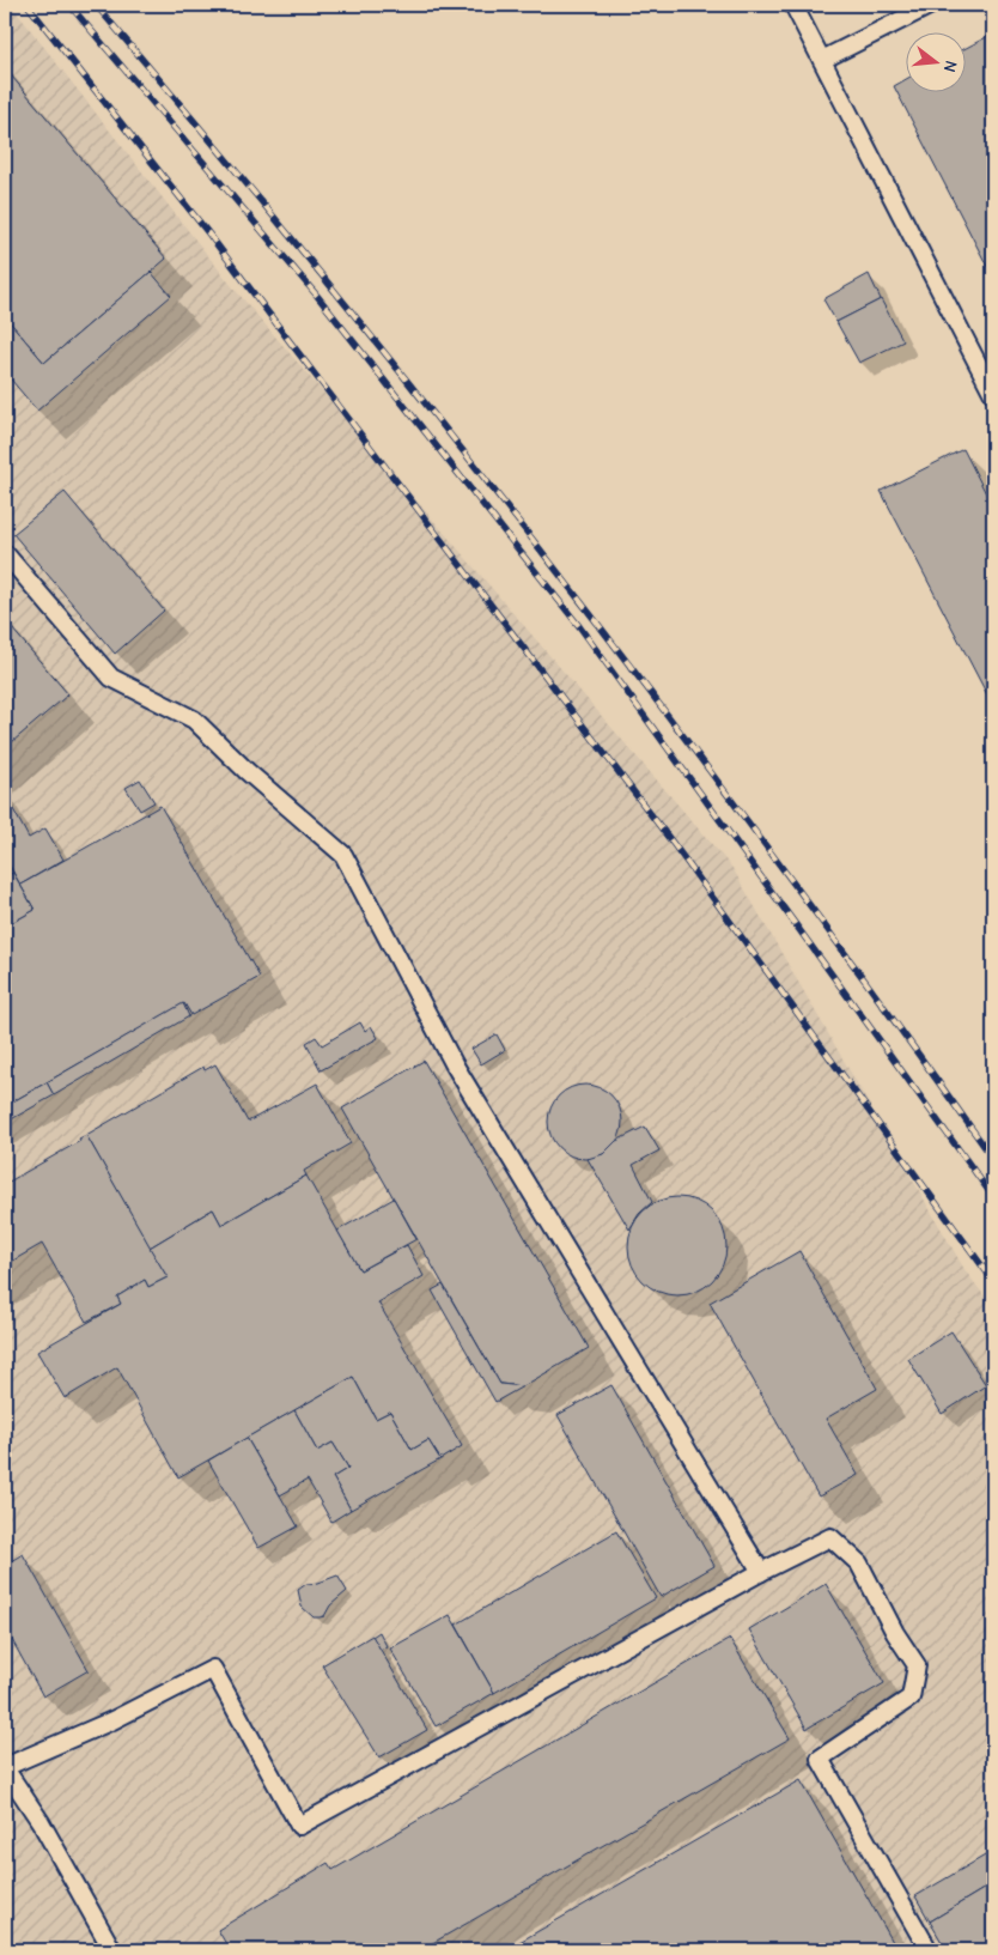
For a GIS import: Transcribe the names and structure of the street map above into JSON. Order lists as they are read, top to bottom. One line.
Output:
{"north":"right"}
